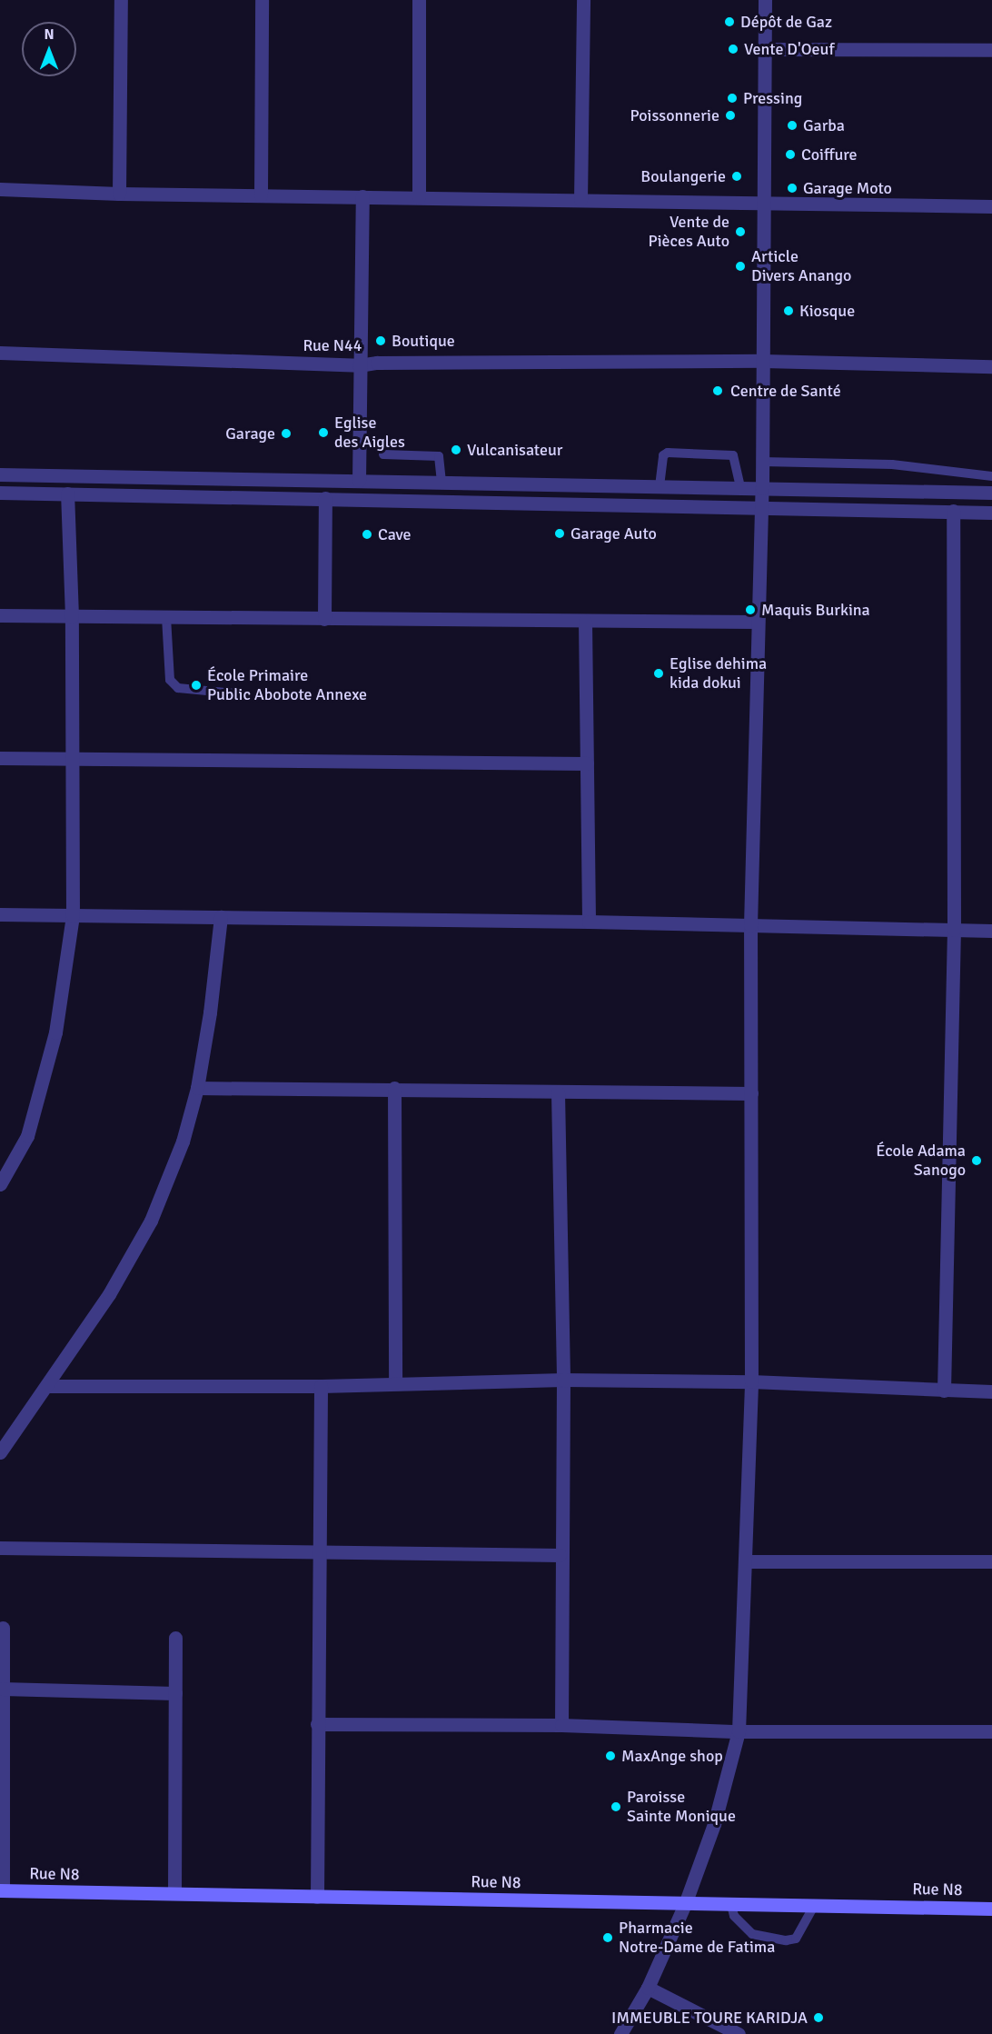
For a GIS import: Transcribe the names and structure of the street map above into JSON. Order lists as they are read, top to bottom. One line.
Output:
{"streets":{"street":["Rue N44","Rue N8"]},"places":["Dépôt de Gaz","Vente D'Oeuf","Pressing","Poissonnerie","Garba","Coiffure","Boulangerie","Garage Moto","Vente de Pièces Auto","Article Divers Anango","Kiosque","Boutique","Centre de Santé","Eglise des Aigles","Garage","Vulcanisateur","Garage Auto","Cave","Maquis Burkina","Eglise dehima kida dokui","École Primaire Public Abobote Annexe","École Adama Sanogo","MaxAnge shop","Paroisse Sainte Monique","Pharmacie Notre-Dame de Fatima","IMMEUBLE TOURE KARIDJA"],"north":"top"}
